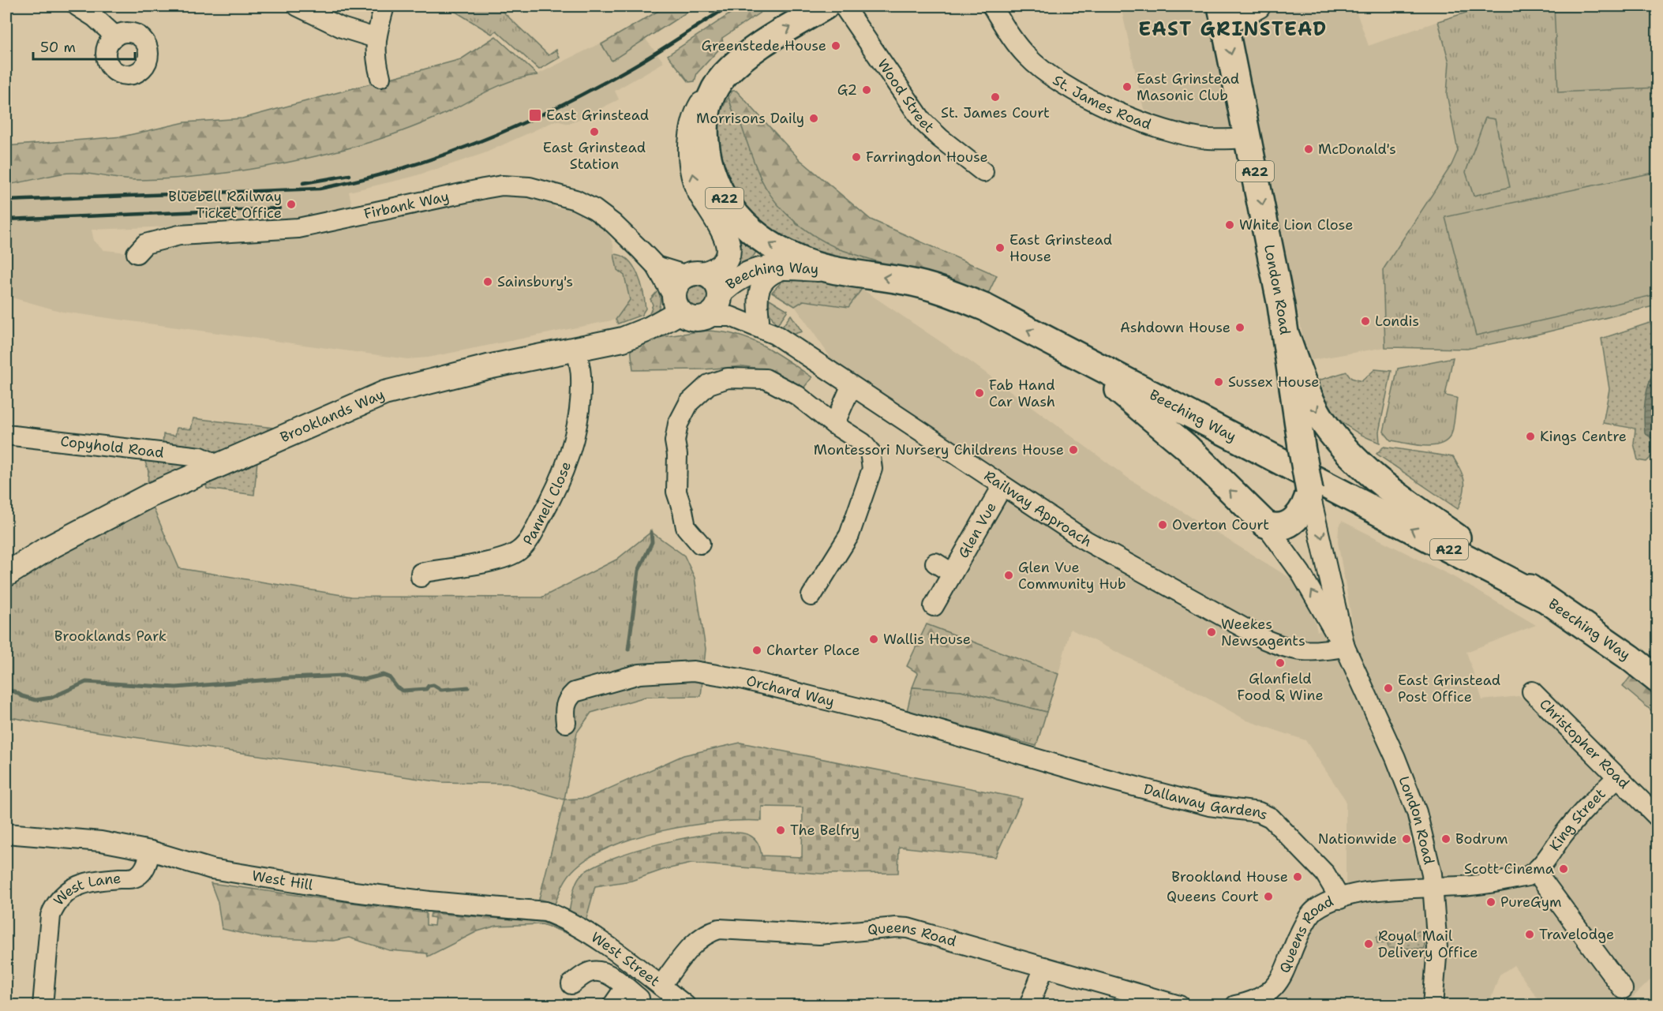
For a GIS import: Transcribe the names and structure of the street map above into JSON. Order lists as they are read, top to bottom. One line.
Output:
{"streets":{"highway":["A22","Beeching Way","London Road"],"main road":["Brooklands Way"],"street":["Wood Street","St. James Road","Firbank Way","Copyhold Road","Pannell Close","Railway Approach","Glen Vue","Orchard Way","Christopher Road","Dallaway Gardens","King Street","West Hill","West Lane","Queens Road","West Street"]},"crossings":[["St. James Road","London Road"],["A22","Beeching Way"],["Firbank Way","Beeching Way"],["Firbank Way","Brooklands Way"],["Firbank Way","Railway Approach"],["Beeching Way","London Road"],["Beeching Way","Brooklands Way"],["Beeching Way","Railway Approach"],["London Road","Railway Approach"],["London Road","Queens Road"],["Brooklands Way","Copyhold Road"],["Brooklands Way","Pannell Close"],["Brooklands Way","Railway Approach"],["Railway Approach","Glen Vue"],["Orchard Way","Dallaway Gardens"],["Christopher Road","King Street"],["Dallaway Gardens","Queens Road"],["West Hill","West Lane"],["West Hill","West Street"],["Queens Road","West Street"]],"districts":["EAST GRINSTEAD"],"parks":["Brooklands Park"],"places":{"other":["Greenstede House","East Grinstead Masonic Club","G2","St. James Court","Morrisons Daily","East Grinstead Station","McDonald's","Farringdon House","Bluebell Railway Ticket Office","White Lion Close","East Grinstead House","Sainsbury's","Londis","Ashdown House","Sussex House","Fab Hand Car Wash","Kings Centre","Montessori Nursery Childrens House","Overton Court","Glen Vue Community Hub","Weekes Newsagents","Wallis House","Charter Place","Glanfield Food & Wine","East Grinstead Post Office","The Belfry","Nationwide","Bodrum","Scott Cinema","Brookland House","Queens Court","PureGym","Travelodge","Royal Mail Delivery Office"],"transit":["East Grinstead"]},"scale_bar":"50 m"}
